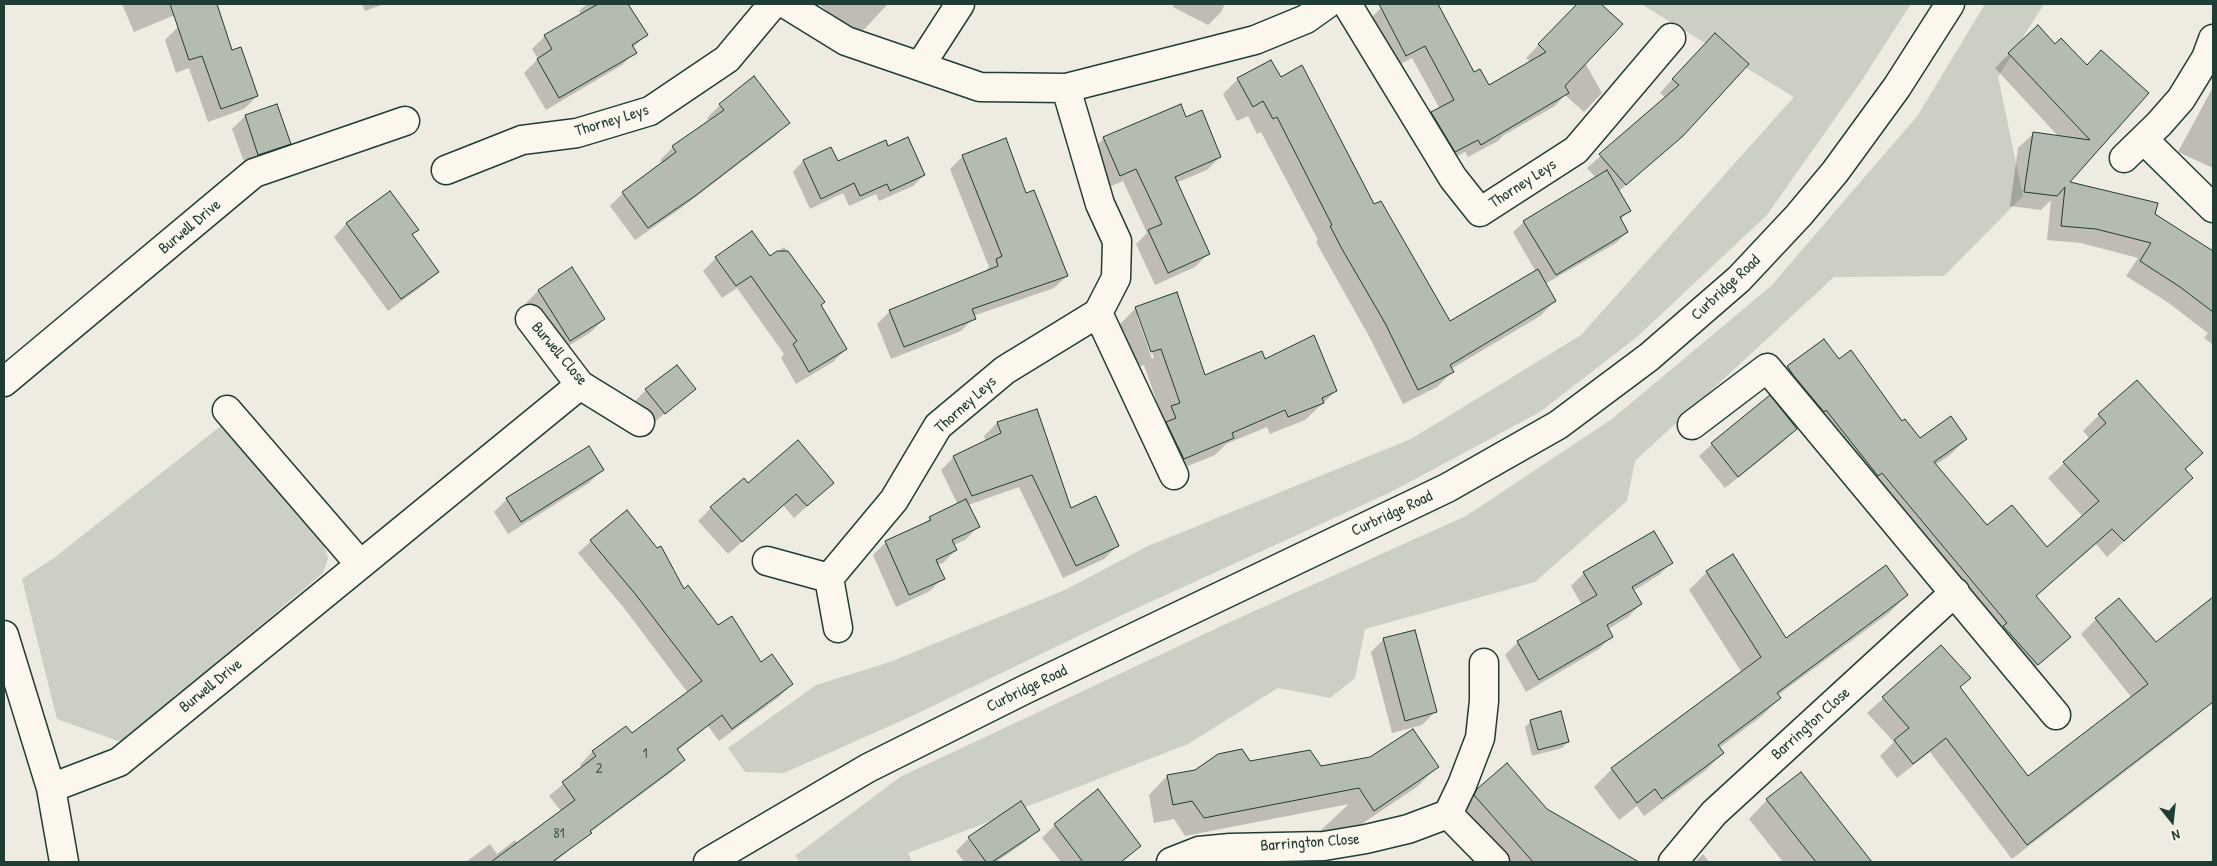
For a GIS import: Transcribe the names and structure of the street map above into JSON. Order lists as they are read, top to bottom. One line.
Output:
{"streets":{"street":["Thorney Leys","Burwell Drive","Curbridge Road","Burwell Close","Barrington Close"]},"crossings":[["Burwell Drive","Burwell Close"]],"house_numbers":["1","2","81"],"north":"bottom"}
